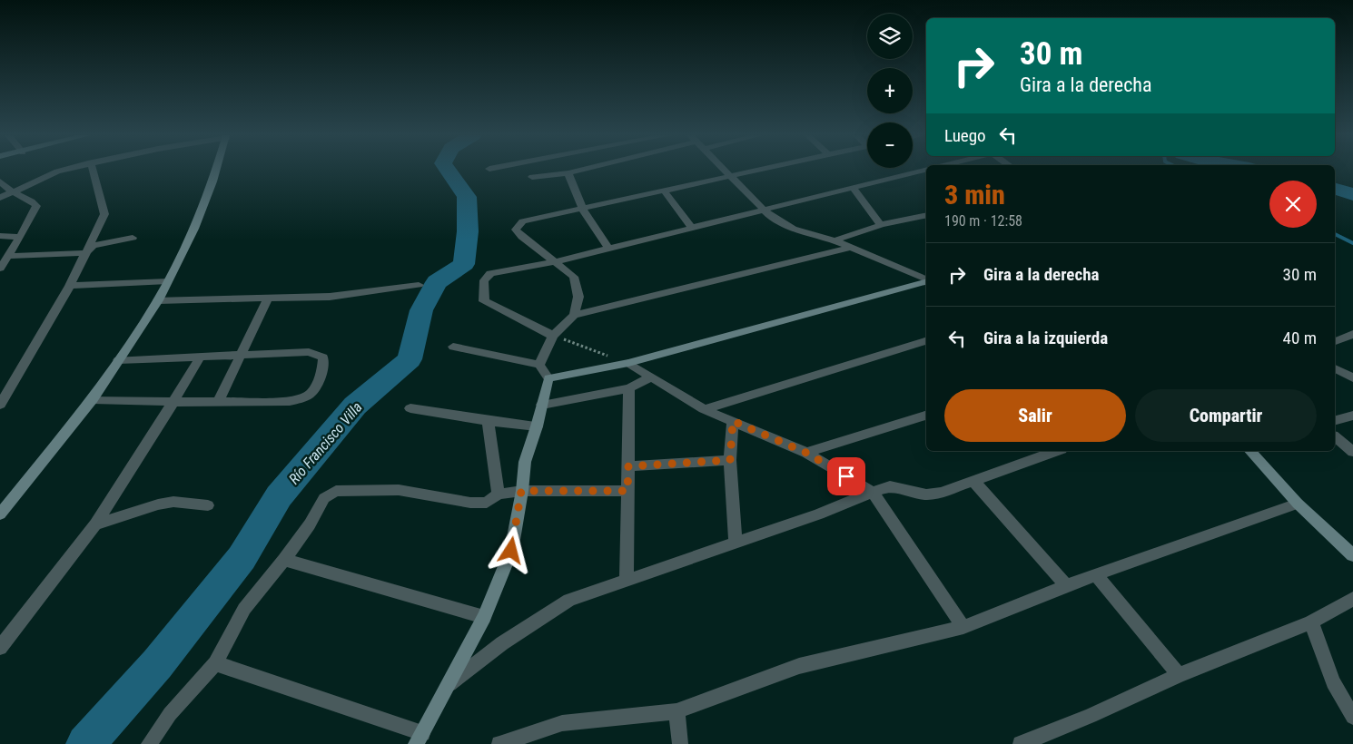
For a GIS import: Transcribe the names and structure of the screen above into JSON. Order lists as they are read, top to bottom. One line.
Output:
{"water":["Río Francisco Villa"],"page":{"map_buttons":["+","−"],"turn":["30 m","Gira a la derecha"],"then":"Luego","heading":["3 min","190 m · 12:58"],"list":[{"name":"Gira a la derecha","value":"30 m"},{"name":"Gira a la izquierda","value":"40 m"}],"buttons":["Salir","Compartir"]}}
